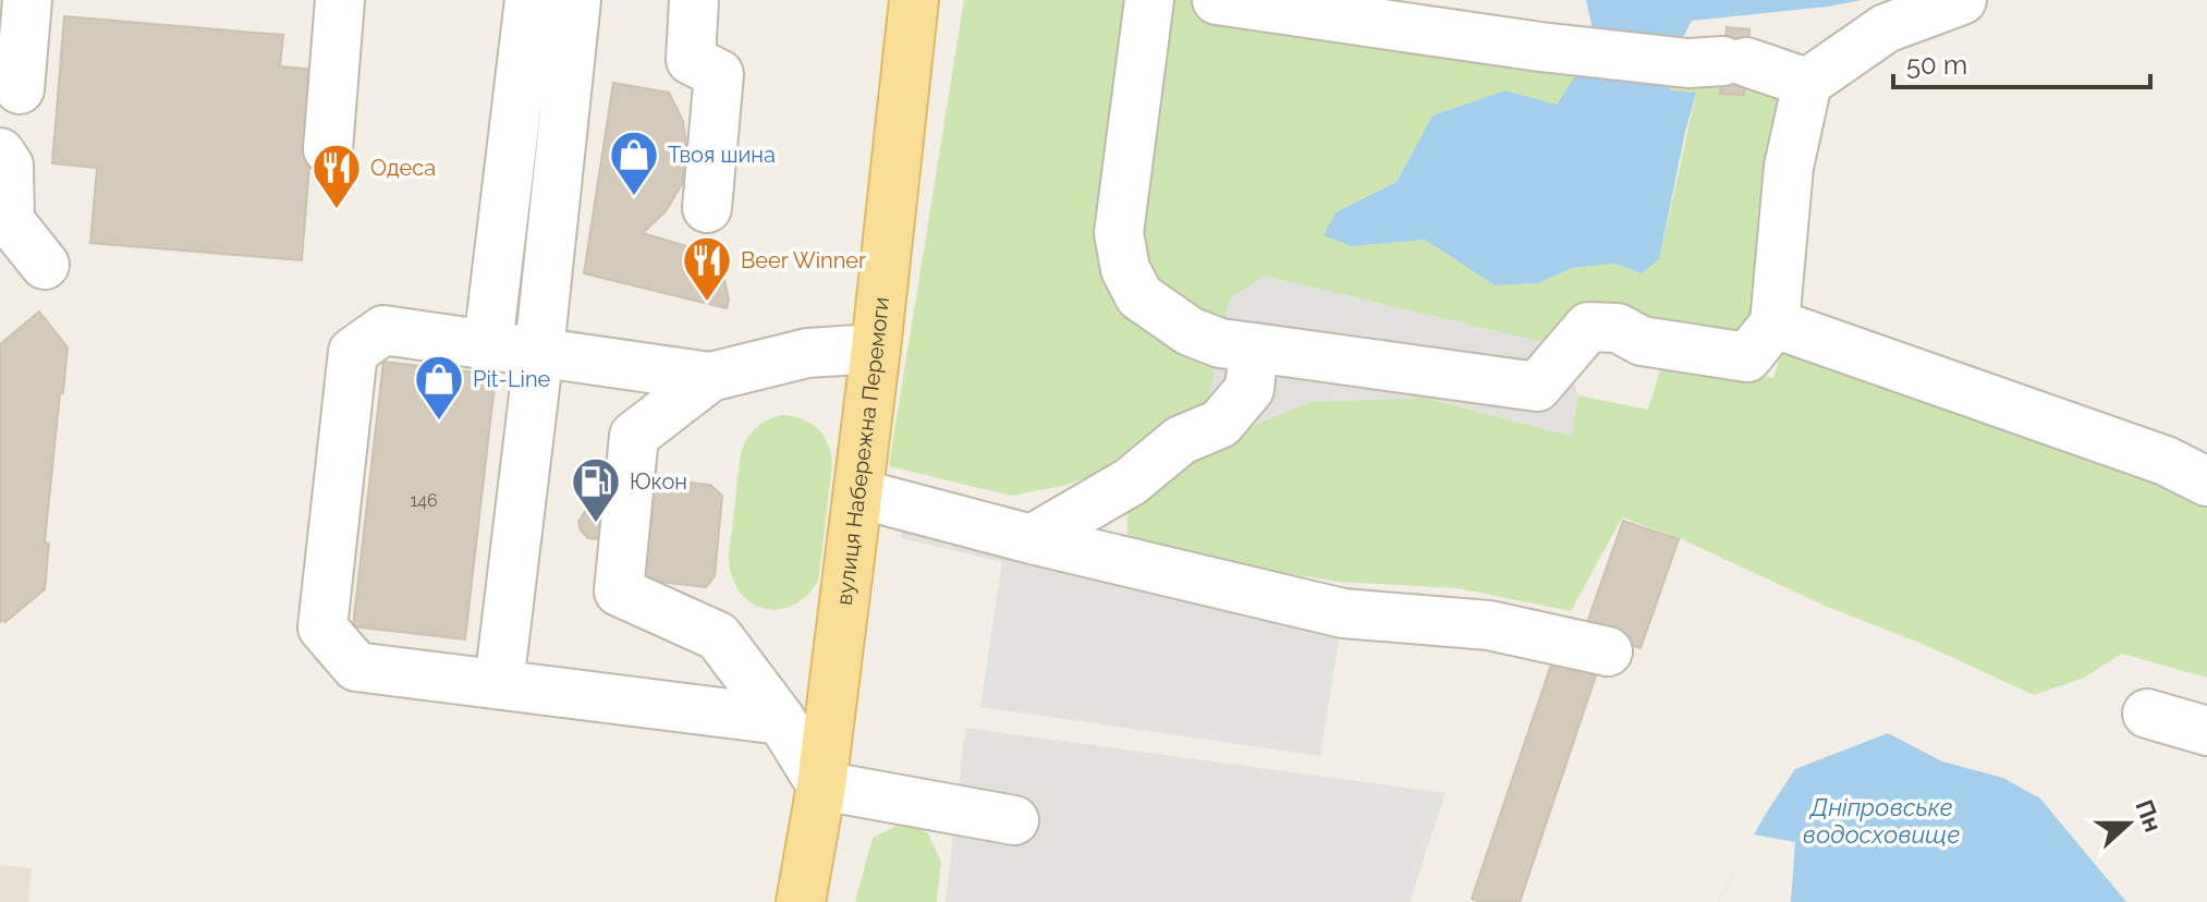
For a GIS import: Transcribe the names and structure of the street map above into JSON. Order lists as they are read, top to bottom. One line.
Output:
{"streets":{"main road":["вулиця Набережна Перемоги"]},"water":["Дніпровське водосховище"],"places":{"shop":["Твоя шина","Pit-Line"],"restaurant":["Одеса","Beer Winner"],"fuel station":["Юкон"]},"house_numbers":["146"],"scale_bar":"50 m","north":"right"}
